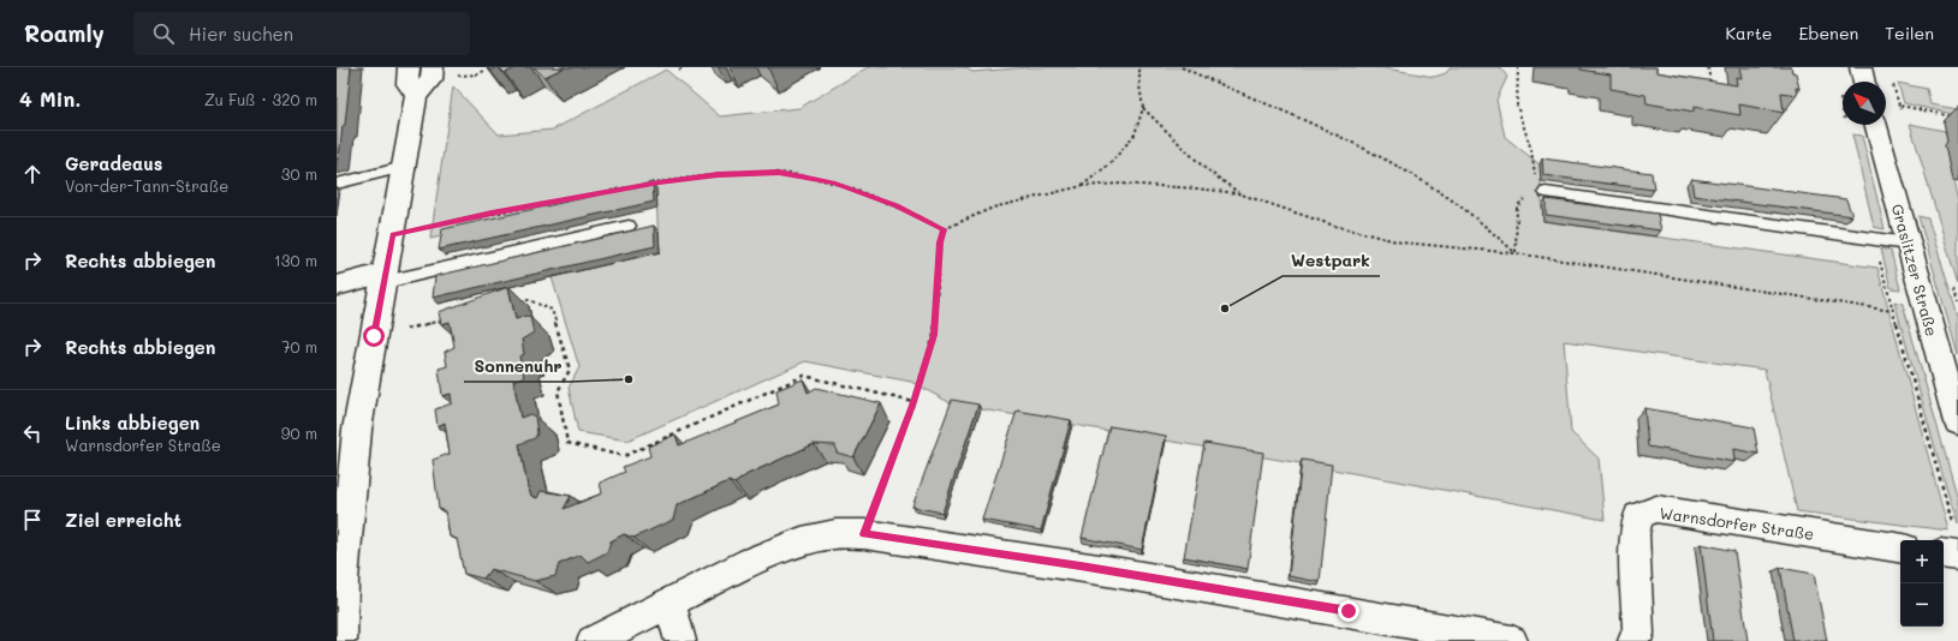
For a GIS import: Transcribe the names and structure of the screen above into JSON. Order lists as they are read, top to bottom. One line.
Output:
{"streets":{"street":["Graslitzer Straße","Warnsdorfer Straße"]},"places":["Westpark","Sonnenuhr"],"north":"top left","page":{"header":"Roamly","search":"Hier suchen","nav":["Karte","Ebenen","Teilen"],"heading":["4 Min.","Zu Fuß · 320 m"],"list":[["Geradeaus","Von-der-Tann-Straße","30 m"],["Rechts abbiegen","130 m"],["Rechts abbiegen","70 m"],["Links abbiegen","Warnsdorfer Straße","90 m"],"Ziel erreicht"],"map_buttons":["+","−"]}}
